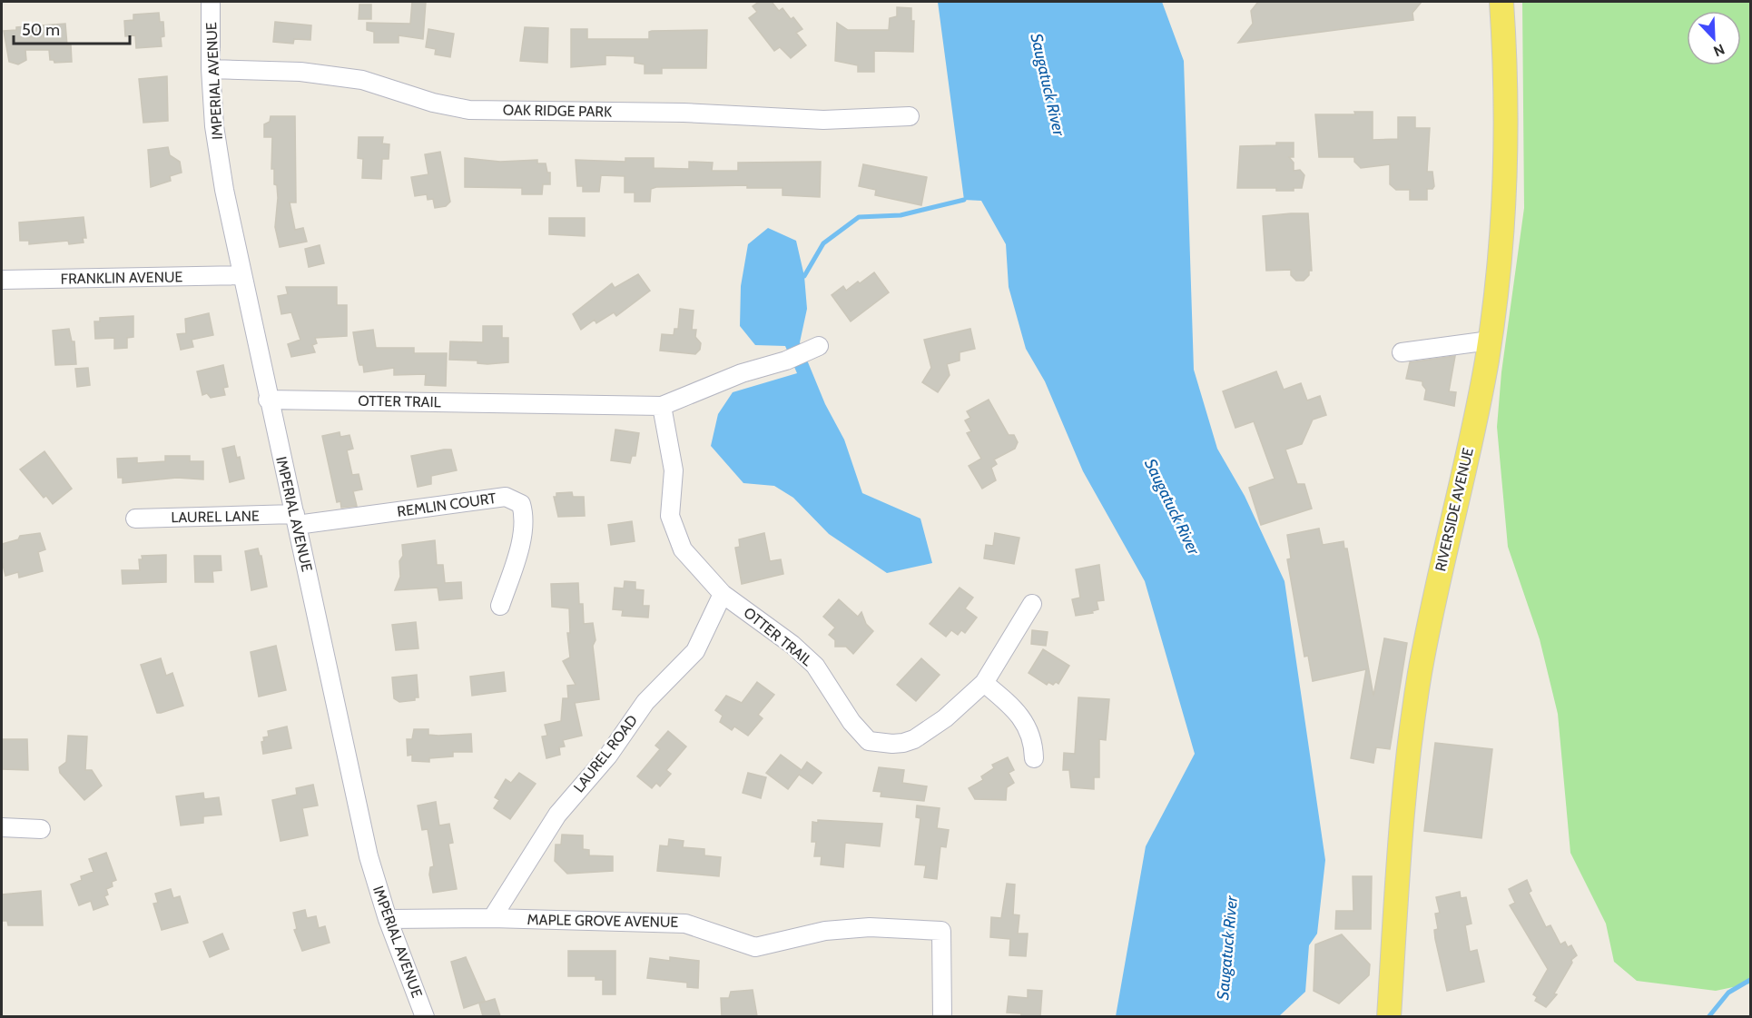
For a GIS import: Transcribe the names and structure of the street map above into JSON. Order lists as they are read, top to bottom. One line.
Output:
{"streets":{"main road":["RIVERSIDE AVENUE"],"street":["IMPERIAL AVENUE","OAK RIDGE PARK","FRANKLIN AVENUE","OTTER TRAIL","REMLIN COURT","LAUREL LANE","LAUREL ROAD","MAPLE GROVE AVENUE"]},"crossings":[["IMPERIAL AVENUE","OAK RIDGE PARK"],["IMPERIAL AVENUE","FRANKLIN AVENUE"],["IMPERIAL AVENUE","OTTER TRAIL"],["IMPERIAL AVENUE","REMLIN COURT"],["IMPERIAL AVENUE","LAUREL LANE"],["IMPERIAL AVENUE","MAPLE GROVE AVENUE"],["OTTER TRAIL","LAUREL ROAD"],["REMLIN COURT","LAUREL LANE"],["LAUREL ROAD","MAPLE GROVE AVENUE"]],"water":["Saugatuck River"],"scale_bar":"50 m","north":"bottom right"}
